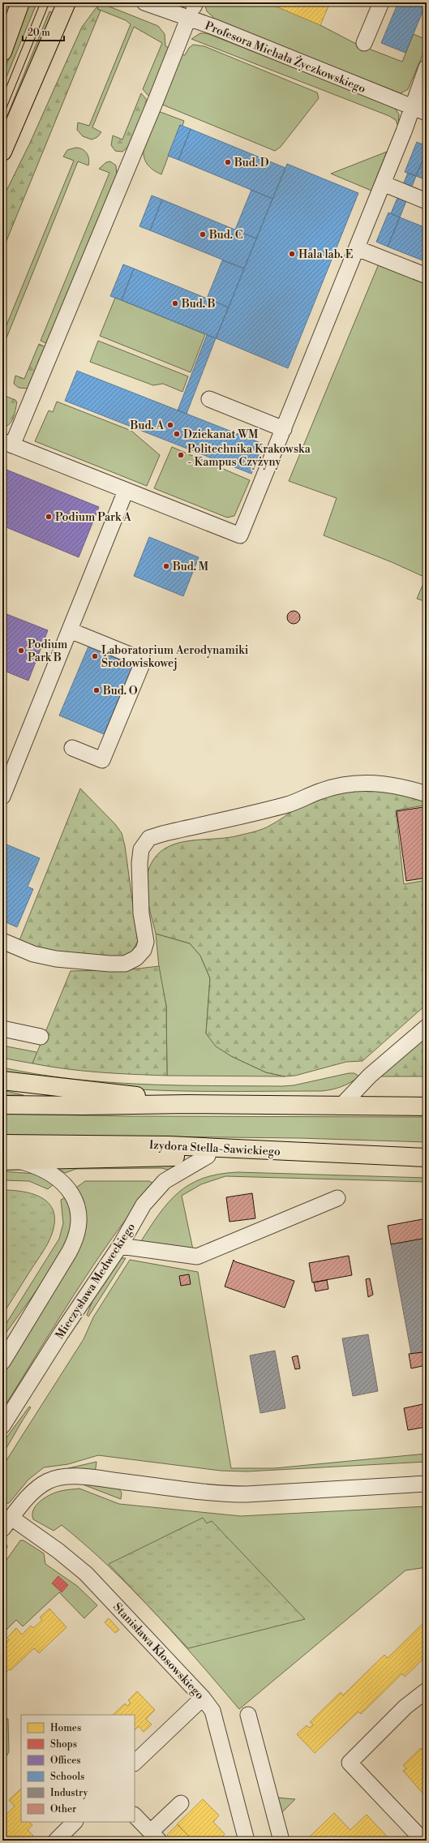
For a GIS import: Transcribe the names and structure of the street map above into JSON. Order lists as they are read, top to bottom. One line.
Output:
{"streets":{"main road":["Izydora Stella-Sawickiego"],"street":["Profesora Michała Życzkowskiego","Mieczysława Medweckiego","Stanisława Kłosowskiego"]},"places":["Bud. D","Bud. C","Hala lab. E","Bud. B","Bud. A","Dziekanat WM","Politechnika Krakowska - Kampus Czyżyny","Podium Park A","Bud. M","Podium Park B","Laboratorium Aerodynamiki Środowiskowej","Bud. O"],"legend":["Homes","Shops","Offices","Schools","Industry","Other"],"scale_bar":"20 m"}
